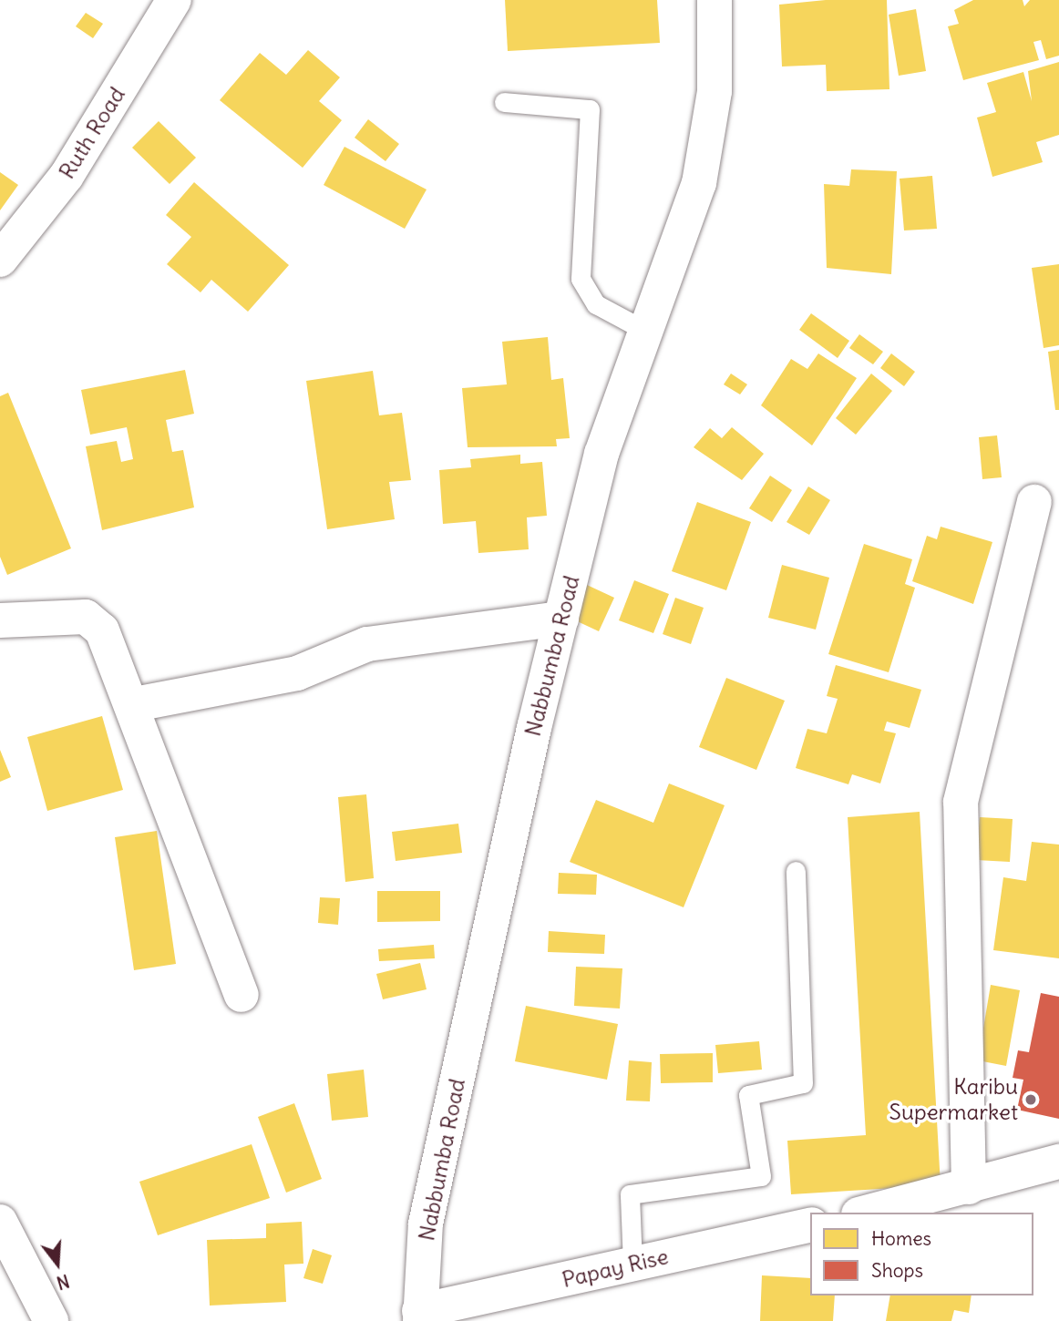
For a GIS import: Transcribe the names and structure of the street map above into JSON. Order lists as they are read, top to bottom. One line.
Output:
{"streets":{"street":["Ruth Road","Nabbumba Road","Papay Rise"]},"crossings":[["Nabbumba Road","Papay Rise"]],"places":["Karibu Supermarket"],"legend":["Homes","Shops"],"north":"bottom"}
